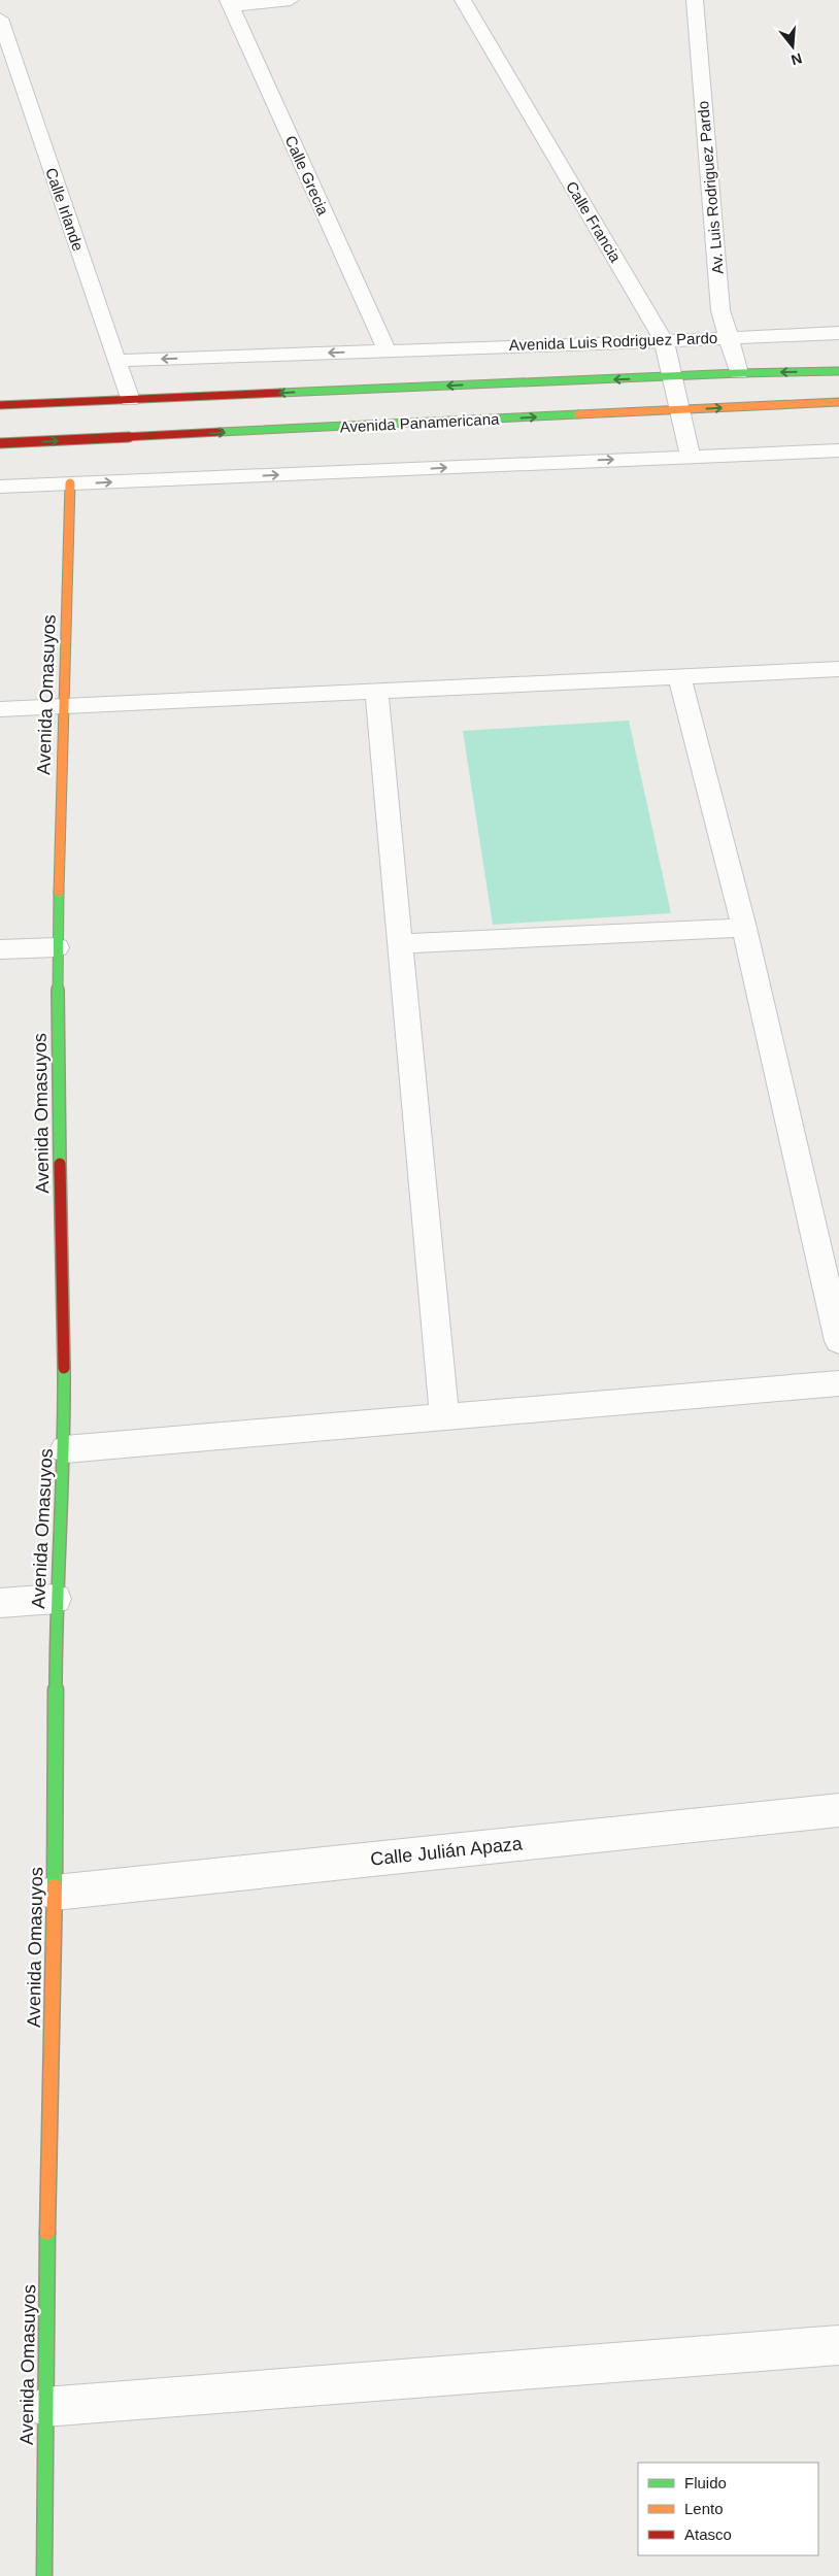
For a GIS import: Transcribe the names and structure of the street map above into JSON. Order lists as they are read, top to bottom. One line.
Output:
{"streets":{"main road":["Avenida Panamericana","Avenida Omasuyos"],"street":["Calle Grecia","Av. Luis Rodriguez Pardo","Calle Irlande","Calle Francia","Avenida Luis Rodriguez Pardo","Calle Julián Apaza"]},"crossings":[["Calle Grecia","Avenida Luis Rodriguez Pardo"],["Av. Luis Rodriguez Pardo","Avenida Luis Rodriguez Pardo"],["Av. Luis Rodriguez Pardo","Avenida Panamericana"],["Calle Irlande","Avenida Panamericana"],["Calle Francia","Avenida Luis Rodriguez Pardo"],["Calle Francia","Avenida Panamericana"],["Avenida Omasuyos","Calle Julián Apaza"]],"legend":["Fluido","Lento","Atasco"],"north":"bottom"}
